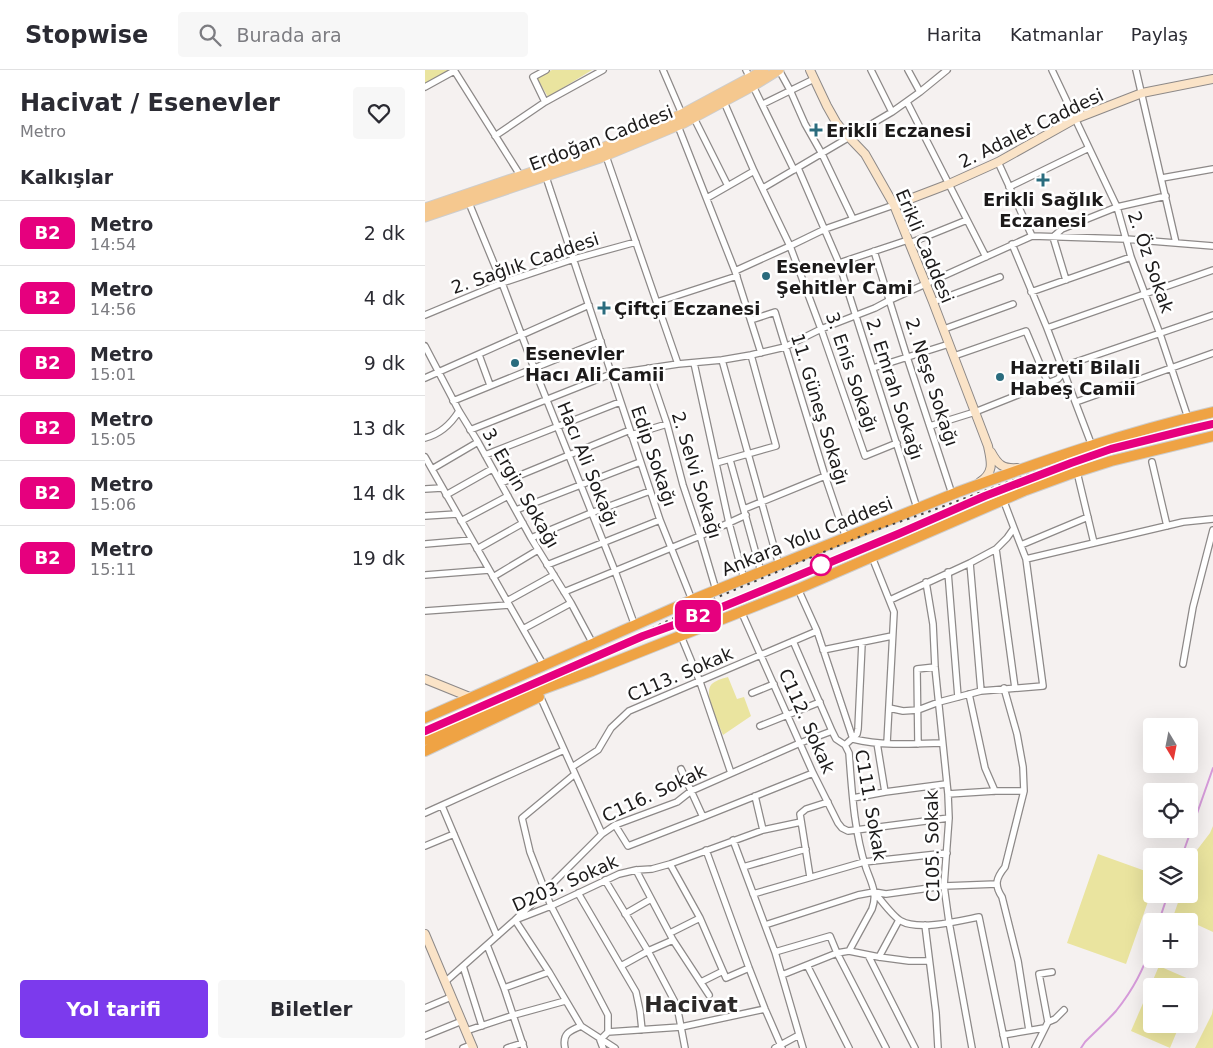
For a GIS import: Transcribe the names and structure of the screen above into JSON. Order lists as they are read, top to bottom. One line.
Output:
{"streets":{"highway":["Ankara Yolu Caddesi"],"main road":["2. Adalet Caddesi","Erdoğan Caddesi","Erikli Caddesi"],"street":["2. Öz Sokak","2. Sağlık Caddesi","3. Enis Sokağı","2. Neşe Sokağı","2. Emrah Sokağı","11. Güneş Sokağı","Edip Sokağı","Hacı Ali Sokağı","2. Selvi Sokağı","3. Ergin Sokağı","C113. Sokak","C112. Sokak","C116. Sokak","C111. Sokak","C105. Sokak","D203. Sokak"]},"crossings":[["2. Adalet Caddesi","Erikli Caddesi"],["2. Adalet Caddesi","2. Öz Sokak"],["Erdoğan Caddesi","3. Enis Sokağı"],["Erdoğan Caddesi","2. Emrah Sokağı"],["Erdoğan Caddesi","Edip Sokağı"],["Erdoğan Caddesi","Hacı Ali Sokağı"],["2. Öz Sokak","Ankara Yolu Caddesi"],["2. Sağlık Caddesi","Edip Sokağı"],["2. Sağlık Caddesi","Hacı Ali Sokağı"],["3. Enis Sokağı","2. Emrah Sokağı"],["2. Neşe Sokağı","Ankara Yolu Caddesi"],["2. Emrah Sokağı","Ankara Yolu Caddesi"],["11. Güneş Sokağı","Ankara Yolu Caddesi"],["Edip Sokağı","Ankara Yolu Caddesi"],["Hacı Ali Sokağı","Ankara Yolu Caddesi"],["2. Selvi Sokağı","Ankara Yolu Caddesi"],["3. Ergin Sokağı","Ankara Yolu Caddesi"],["C113. Sokak","C112. Sokak"],["C113. Sokak","C116. Sokak"],["C113. Sokak","C111. Sokak"],["C112. Sokak","C116. Sokak"],["C112. Sokak","C111. Sokak"],["C116. Sokak","C111. Sokak"],["C116. Sokak","D203. Sokak"]],"districts":["Hacivat"],"places":{"health":["Erikli Eczanesi","Erikli Sağlık Eczanesi","Çiftçi Eczanesi"],"other":["Esenevler Şehitler Cami","Esenevler Hacı Ali Camii","Hazreti Bilali Habeş Camii"]},"lines":["metro line B2"],"north":"bottom","page":{"header":"Stopwise","search":"Burada ara","nav":["Harita","Katmanlar","Paylaş"],"heading":[["Hacivat / Esenevler","Metro"],"Kalkışlar"],"on_map":"B2","list":[{"mark":"B2","name":"Metro","note":"14:54","value":"2 dk"},{"mark":"B2","name":"Metro","note":"14:56","value":"4 dk"},{"mark":"B2","name":"Metro","note":"15:01","value":"9 dk"},{"mark":"B2","name":"Metro","note":"15:05","value":"13 dk"},{"mark":"B2","name":"Metro","note":"15:06","value":"14 dk"},{"mark":"B2","name":"Metro","note":"15:11","value":"19 dk"}],"map_buttons":["+","−"],"buttons":["Yol tarifi","Biletler"]}}
